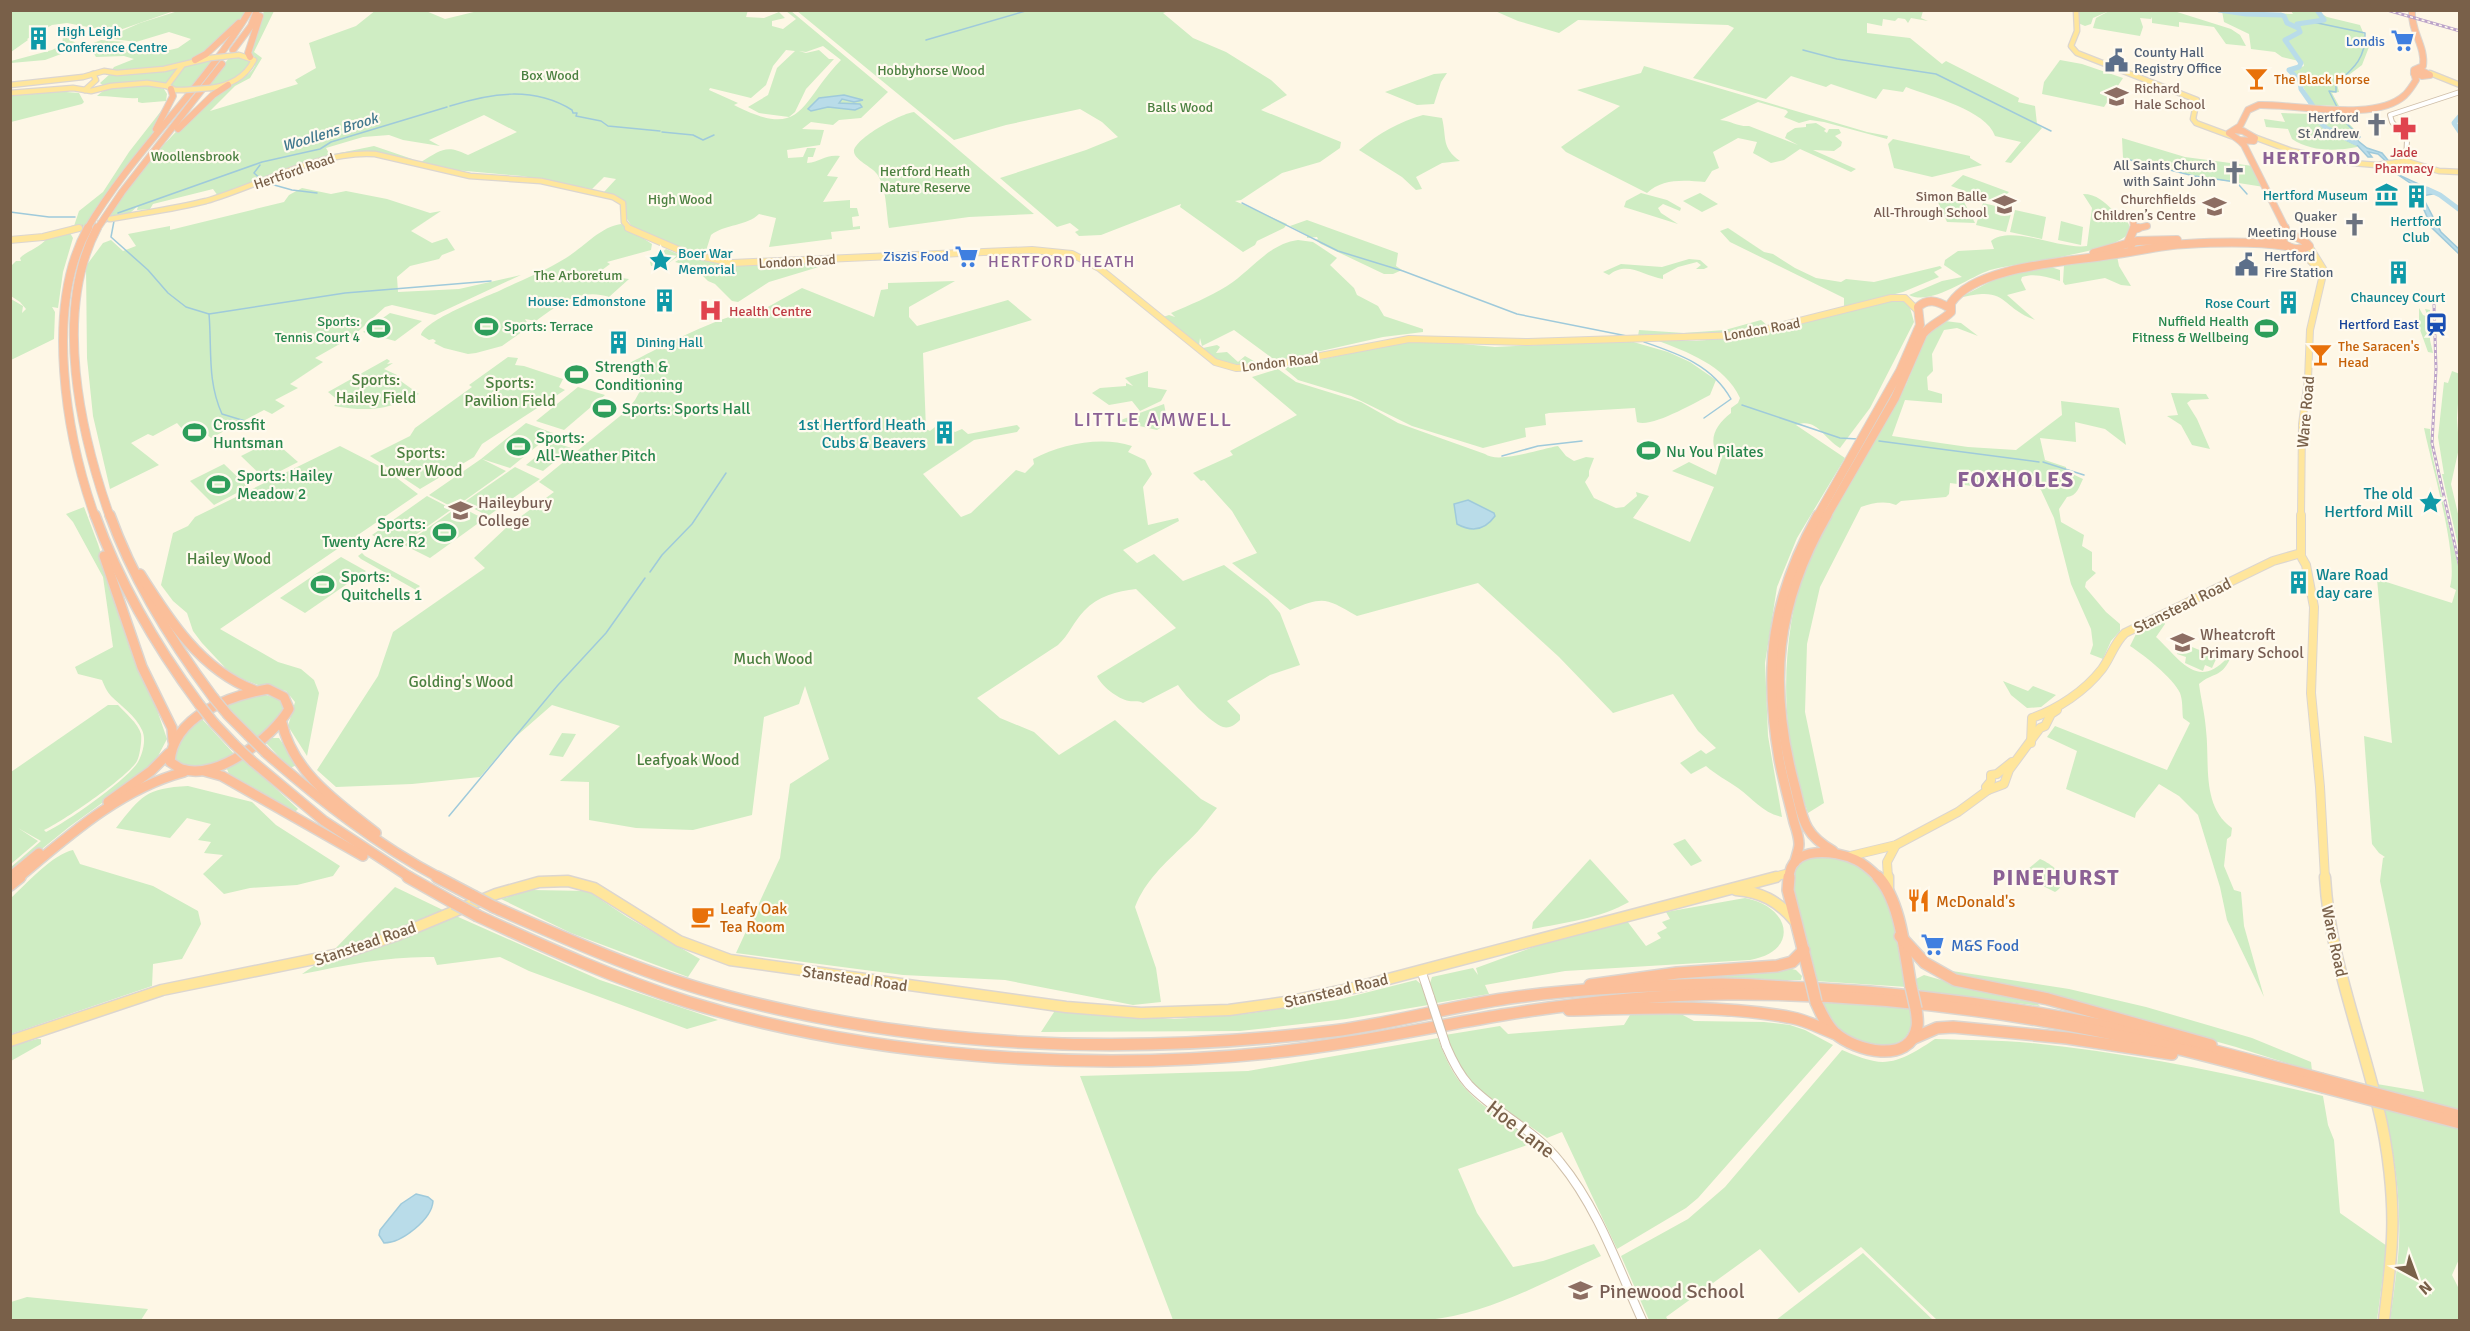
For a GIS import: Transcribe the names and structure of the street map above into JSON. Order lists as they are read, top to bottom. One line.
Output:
{"streets":{"main road":["Hertford Road","London Road","Ware Road","Stanstead Road"],"street":["Hoe Lane"]},"crossings":[["Hertford Road","London Road"],["Ware Road","Stanstead Road"],["Stanstead Road","Hoe Lane"]],"districts":["HERTFORD","HERTFORD HEATH","LITTLE AMWELL","FOXHOLES","PINEHURST"],"water":["Woollens Brook"],"parks":["Hobbyhorse Wood","Box Wood","Balls Wood","Woollensbrook","Hertford Heath Nature Reserve","High Wood","The Arboretum","Sports: Hailey Field","Sports: Pavilion Field","Sports: Lower Wood","Hailey Wood","Much Wood","Golding's Wood","Leafyoak Wood"],"places":{"building":["High Leigh Conference Centre","Hertford Club","Chauncey Court","House: Edmonstone","Rose Court","Dining Hall","1st Hertford Heath Cubs & Beavers","Ware Road day care"],"supermarket":["Londis","Ziszis Food","M&S Food"],"public building":["County Hall Registry Office","Hertford Fire Station"],"bar":["The Black Horse","The Saracen's Head"],"school or university":["Richard Hale School","Simon Balle All-Through School","Churchfields Children’s Centre","Haileybury College","Wheatcroft Primary School","Pinewood School"],"church":["Hertford St Andrew","All Saints Church with Saint John","Quaker Meeting House"],"pharmacy":["Jade Pharmacy"],"museum":["Hertford Museum"],"place":["Boer War Memorial","The old Hertford Mill"],"hospital":["Health Centre"],"station":["Hertford East"],"sports":["Sports: Terrace","Sports: Tennis Court 4","Nuffield Health Fitness & Wellbeing","Strength & Conditioning","Sports: Sports Hall","Crossfit Huntsman","Sports: All-Weather Pitch","Nu You Pilates","Sports: Hailey Meadow 2","Sports: Twenty Acre R2","Sports: Quitchells 1"],"restaurant":["McDonald's"],"cafe":["Leafy Oak Tea Room"]},"north":"bottom right"}
